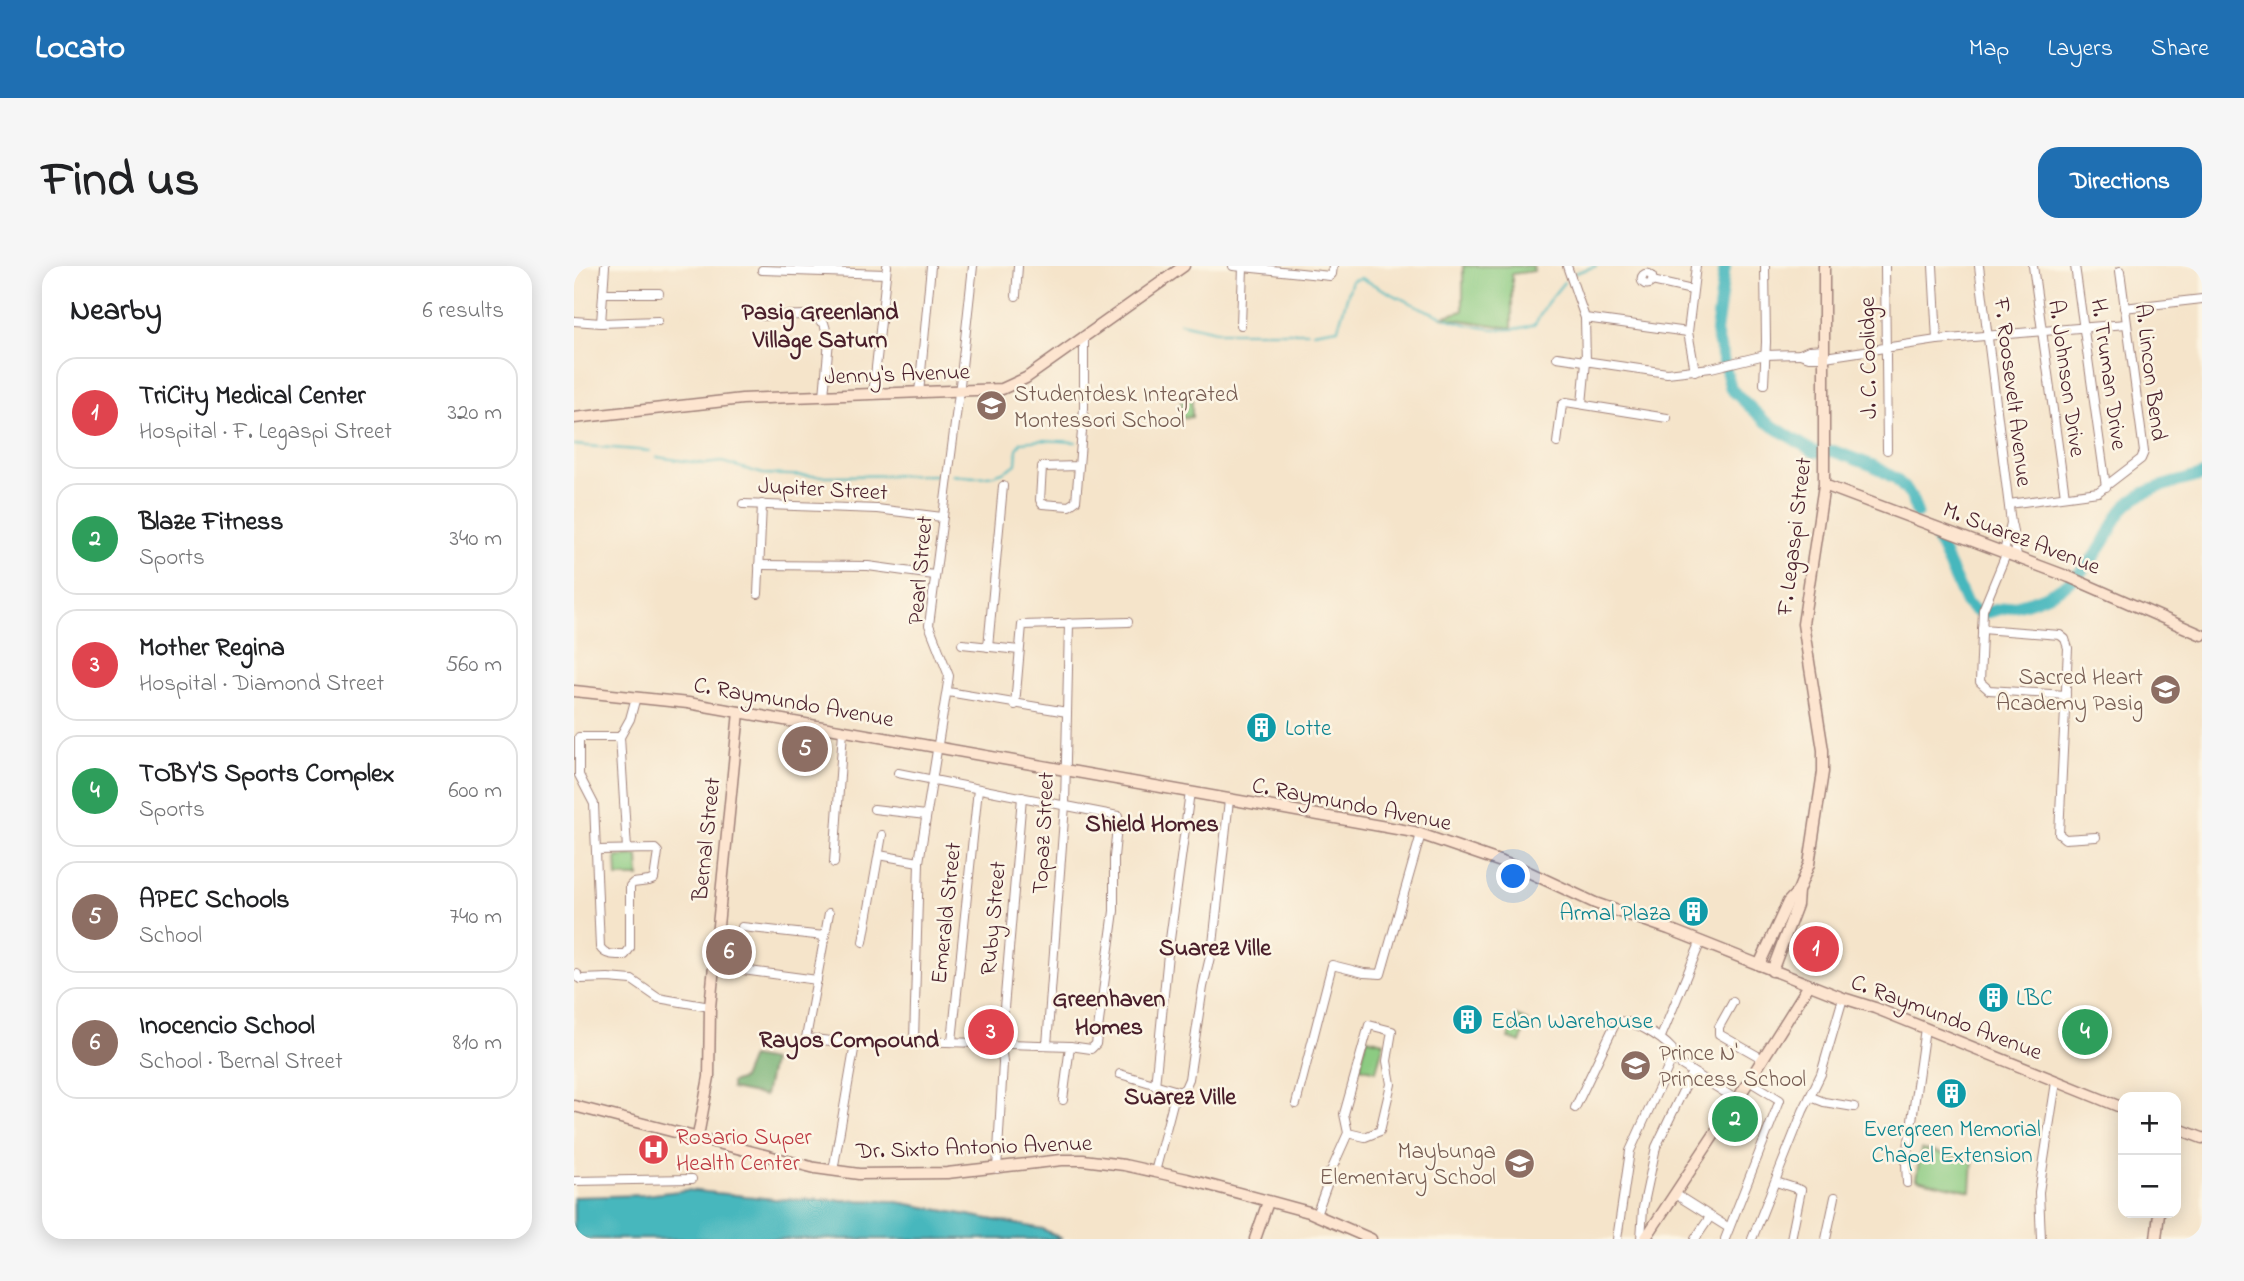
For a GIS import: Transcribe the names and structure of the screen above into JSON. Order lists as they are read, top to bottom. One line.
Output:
{"streets":{"main road":["Jenny's Avenue","F. Legaspi Street","M. Suarez Avenue","C. Raymundo Avenue","Bernal Street","Dr. Sixto Antonio Avenue"],"street":["J. C. Coolidge","A. Lincon Bend","H. Truman Drive","A. Johnson Drive","F. Roosevelt Avenue","Jupiter Street","Pearl Street","Topaz Street","Emerald Street","Ruby Street"]},"crossings":[["A. Lincon Bend","H. Truman Drive"],["A. Lincon Bend","A. Johnson Drive"],["A. Lincon Bend","F. Roosevelt Avenue"],["Jenny's Avenue","Pearl Street"],["F. Roosevelt Avenue","M. Suarez Avenue"],["Jupiter Street","Pearl Street"],["F. Legaspi Street","M. Suarez Avenue"],["F. Legaspi Street","C. Raymundo Avenue"],["Pearl Street","C. Raymundo Avenue"],["Pearl Street","Emerald Street"],["C. Raymundo Avenue","Topaz Street"],["C. Raymundo Avenue","Bernal Street"],["Bernal Street","Dr. Sixto Antonio Avenue"],["Ruby Street","Dr. Sixto Antonio Avenue"]],"districts":["Pasig Greenland Village Saturn","Shield Homes","Suarez Ville","Greenhaven Homes","Rayos Compound","Suarez Ville"],"places":{"school or university":["Studentdesk Integrated Montessori School","Sacred Heart Academy Pasig","Prince N' Princess School","Maybunga Elementary School"],"building":["Lotte","Armal Plaza","LBC","Edan Warehouse","Evergreen Memorial Chapel Extension"],"hospital":["Rosario Super Health Center"]},"page":{"header":"Locato","nav":["Map","Layers","Share"],"title":"Find us","buttons":"Directions","heading":["Nearby","6 results"],"list":[{"mark":"1","name":"TriCity Medical Center","note":"Hospital · F. Legaspi Street","value":"320 m"},{"mark":"2","name":"Blaze Fitness","note":"Sports","value":"340 m"},{"mark":"3","name":"Mother Regina","note":"Hospital · Diamond Street","value":"560 m"},{"mark":"4","name":"TOBY'S Sports Complex","note":"Sports","value":"600 m"},{"mark":"5","name":"APEC Schools","note":"School","value":"740 m"},{"mark":"6","name":"Inocencio School","note":"School · Bernal Street","value":"810 m"}],"pins":["5","1","6","3","4","2"],"map_buttons":["+","−"]}}
